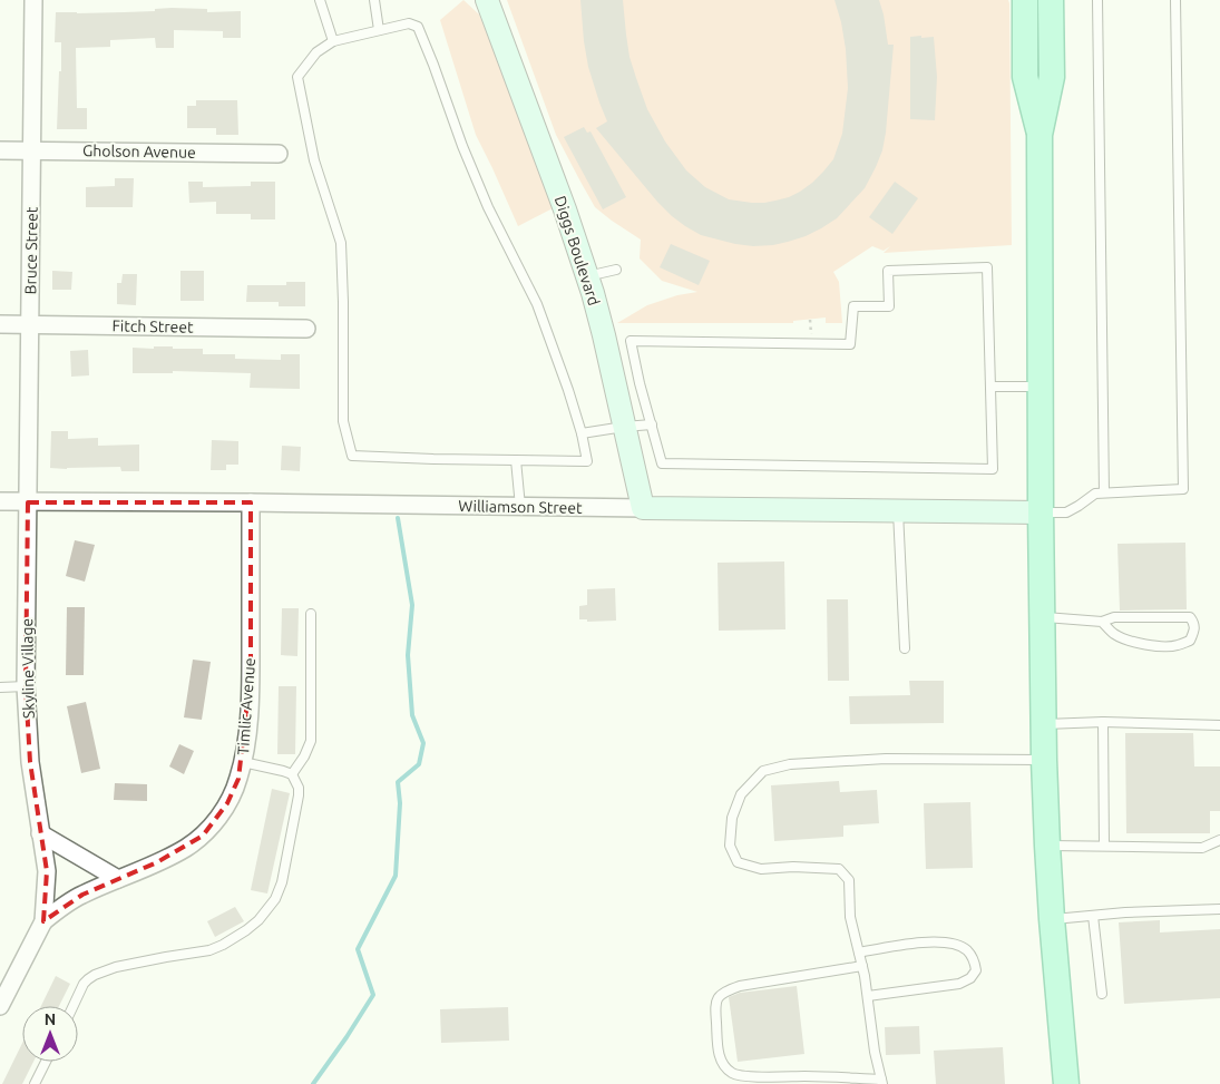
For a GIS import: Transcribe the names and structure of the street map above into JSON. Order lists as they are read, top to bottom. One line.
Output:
{"streets":{"street":["Gholson Avenue","Bruce Street","Diggs Boulevard","Fitch Street","Williamson Street","Skyline Village","Timlic Avenue"]},"crossings":[["Gholson Avenue","Bruce Street"],["Bruce Street","Fitch Street"],["Bruce Street","Williamson Street"],["Bruce Street","Skyline Village"],["Diggs Boulevard","Williamson Street"],["Williamson Street","Skyline Village"],["Williamson Street","Timlic Avenue"],["Skyline Village","Timlic Avenue"]],"north":"top"}
